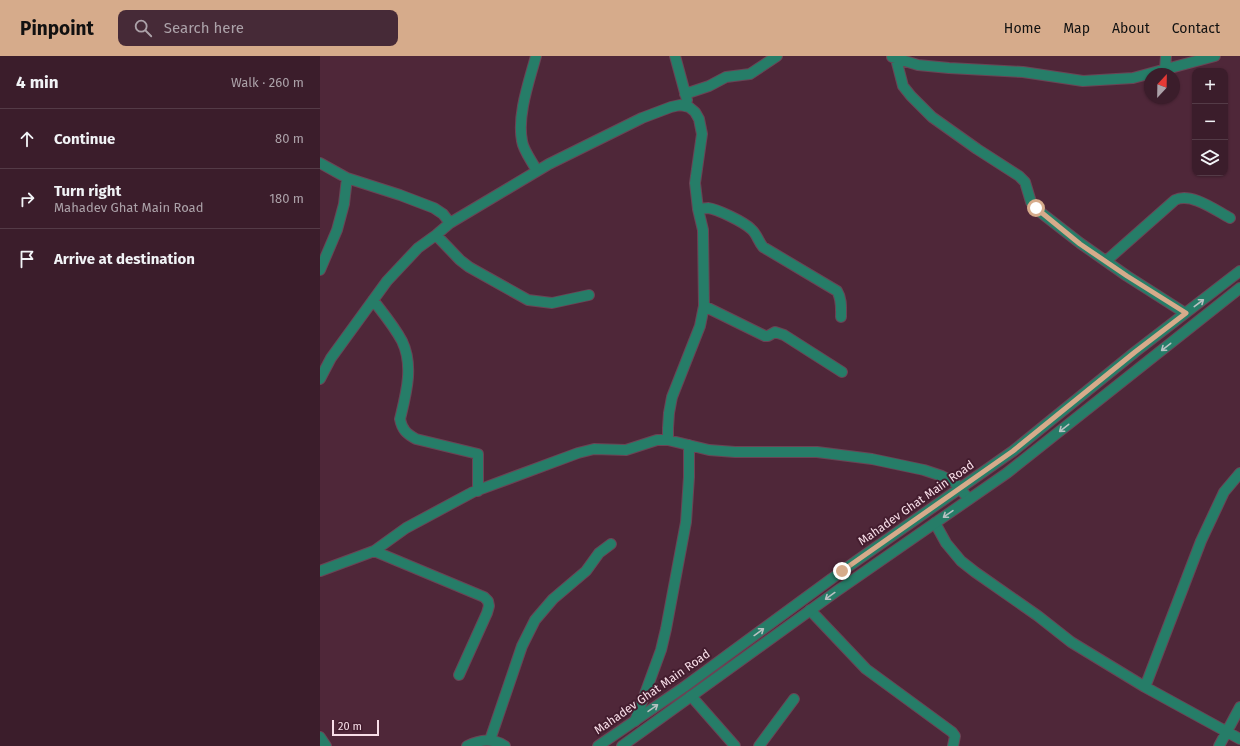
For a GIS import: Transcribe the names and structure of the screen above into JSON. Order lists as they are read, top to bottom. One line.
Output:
{"streets":{"street":["Mahadev Ghat Main Road"]},"scale_bar":"20 m","north":"top","page":{"header":"Pinpoint","search":"Search here","nav":["Home","Map","About","Contact"],"heading":["4 min","Walk · 260 m"],"map_buttons":["+","−"],"list":[["Continue","80 m"],["Turn right","Mahadev Ghat Main Road","180 m"],"Arrive at destination"],"scale":"20 m"}}
